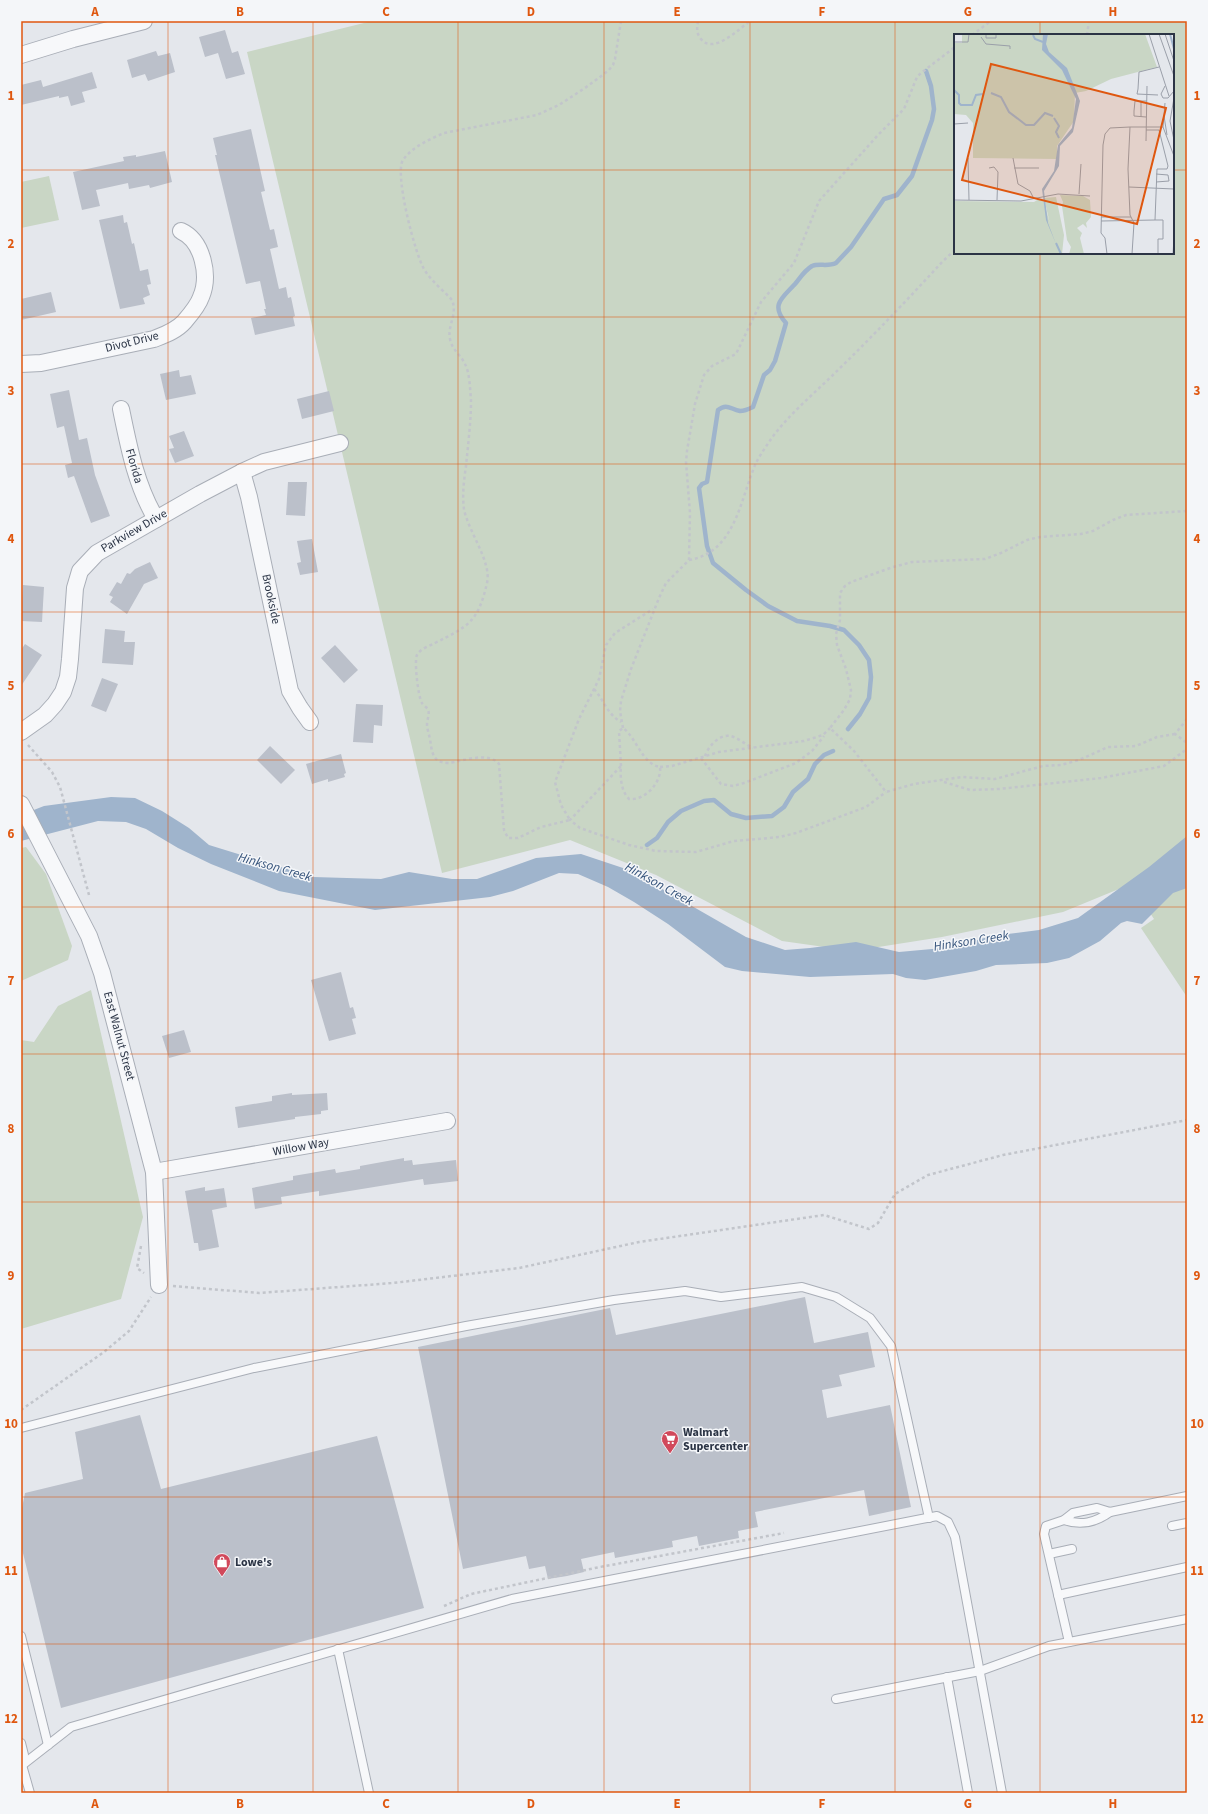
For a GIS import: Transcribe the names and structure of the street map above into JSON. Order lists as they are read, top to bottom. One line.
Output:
{"streets":{"street":["Divot Drive","Florida","Parkview Drive","Brookside","East Walnut Street","Willow Way"]},"crossings":[["Florida","Parkview Drive"],["Parkview Drive","Brookside"],["East Walnut Street","Willow Way"]],"water":["Hinkson Creek"],"places":{"supermarket":["Walmart Supercenter"],"shop":["Lowe's"]},"grid":{"columns":["A","B","C","D","E","F","G","H"],"rows":["1","2","3","4","5","6","7","8","9","10","11","12"]}}
